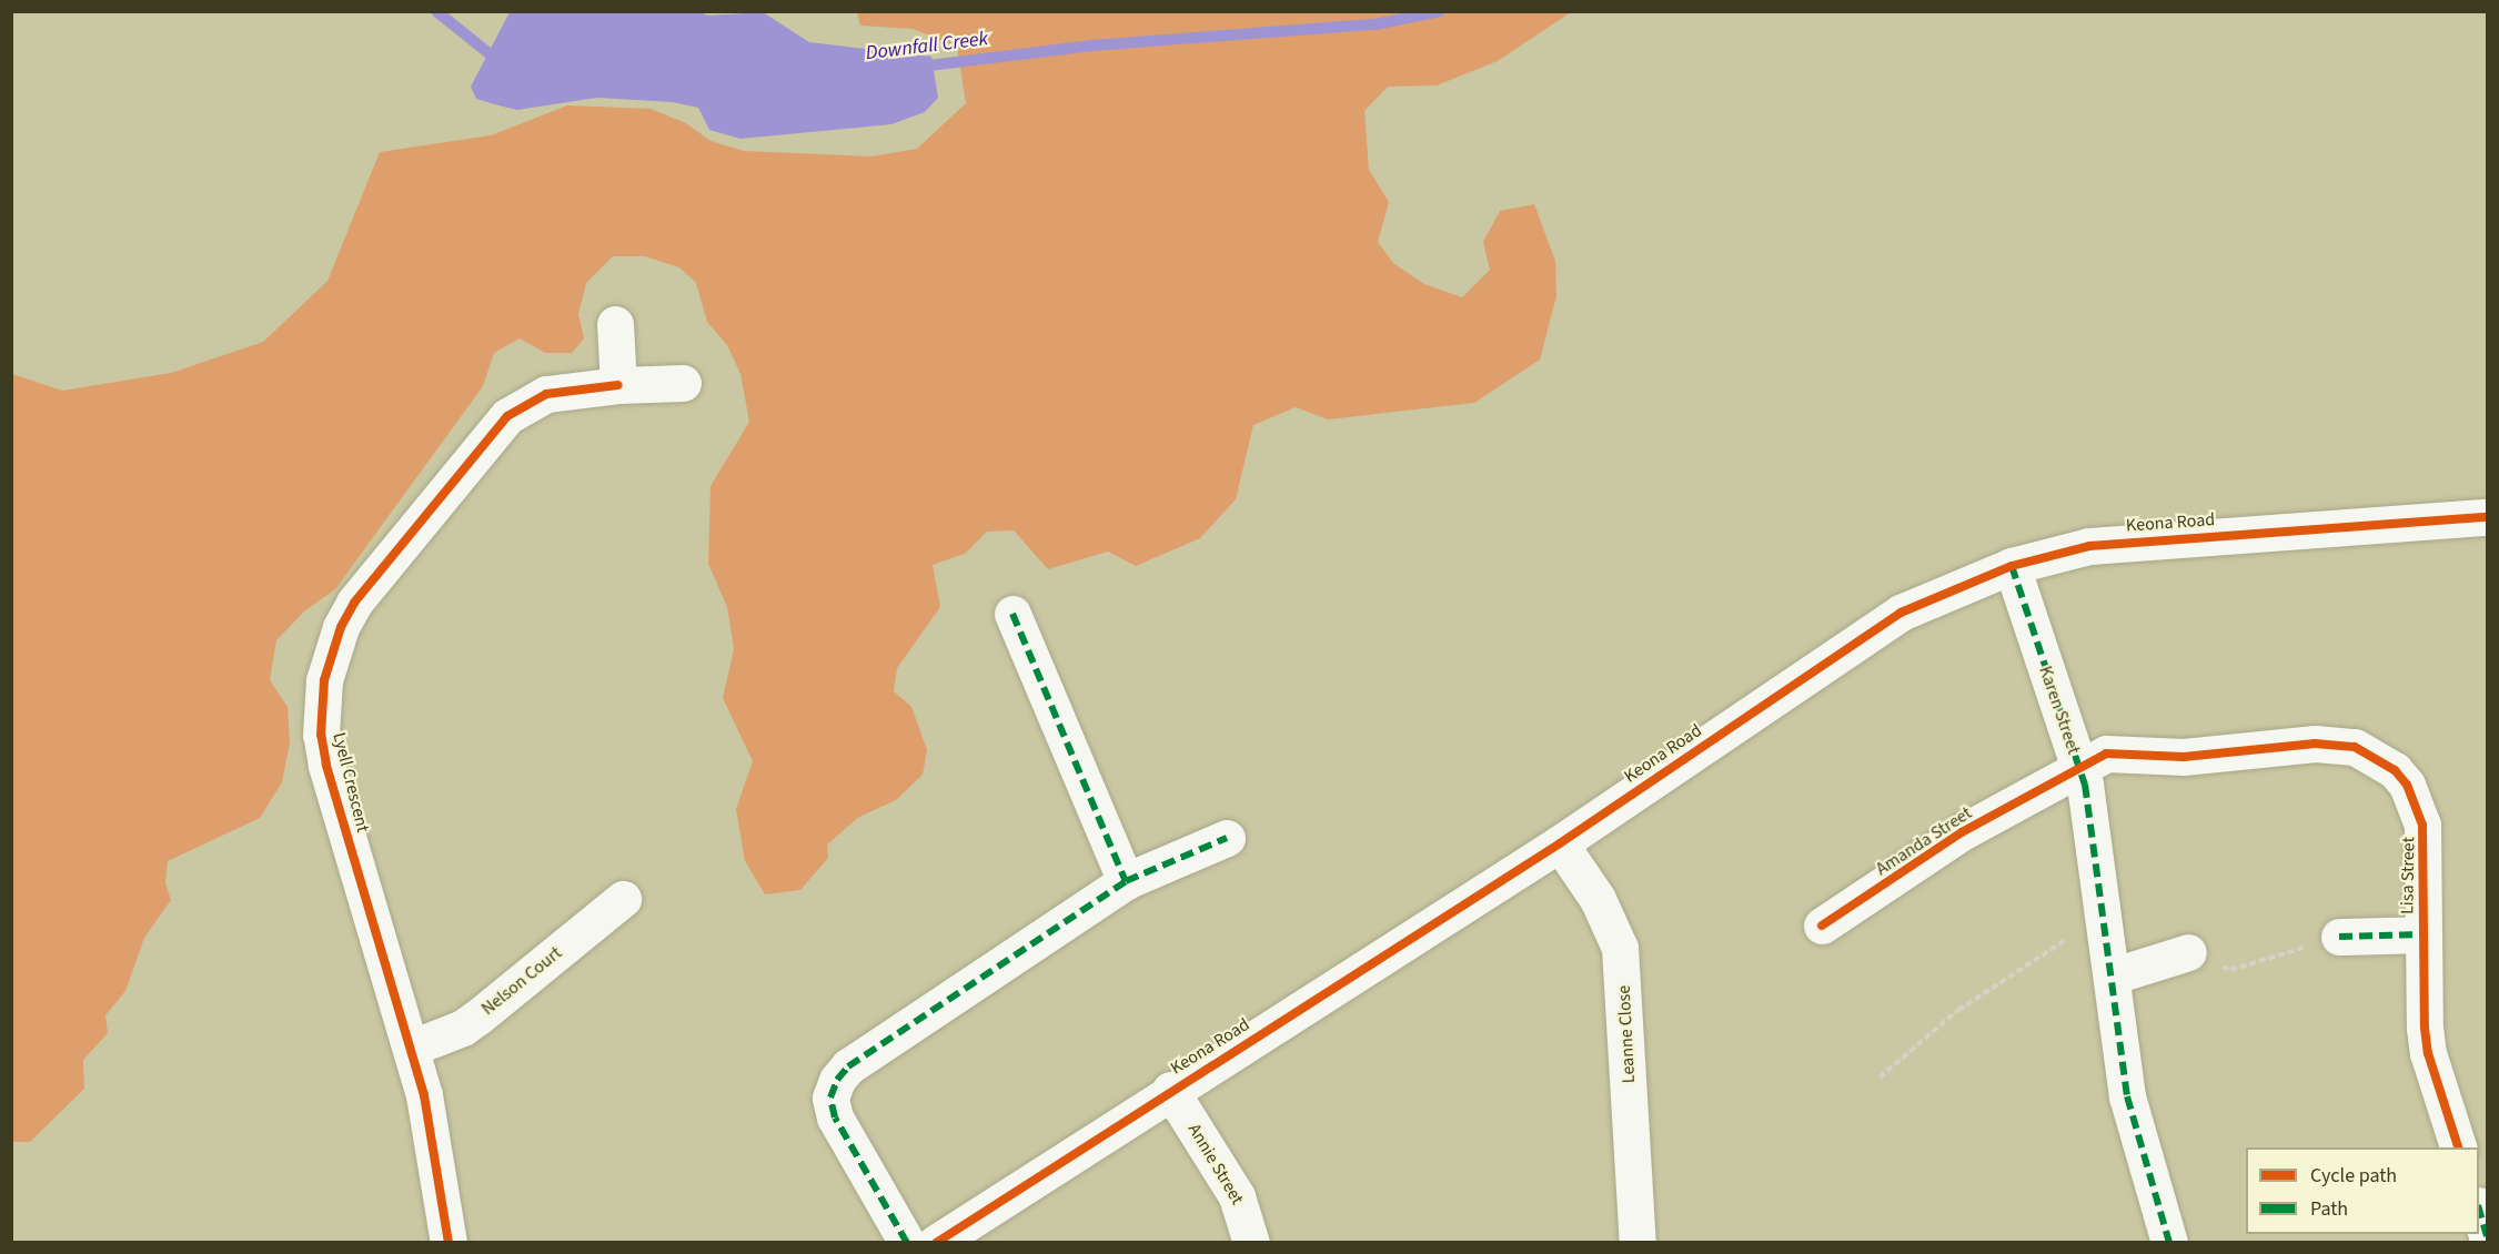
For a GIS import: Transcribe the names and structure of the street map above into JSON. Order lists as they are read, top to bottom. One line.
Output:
{"streets":{"street":["Keona Road","Karen Street","Lyell Crescent","Amanda Street","Lisa Street","Nelson Court","Leanne Close","Annie Street"]},"crossings":[["Keona Road","Karen Street"],["Keona Road","Leanne Close"],["Keona Road","Annie Street"],["Karen Street","Amanda Street"],["Karen Street","Lisa Street"],["Lyell Crescent","Nelson Court"],["Amanda Street","Lisa Street"]],"water":["Downfall Creek"],"legend":["Cycle path","Path"]}
